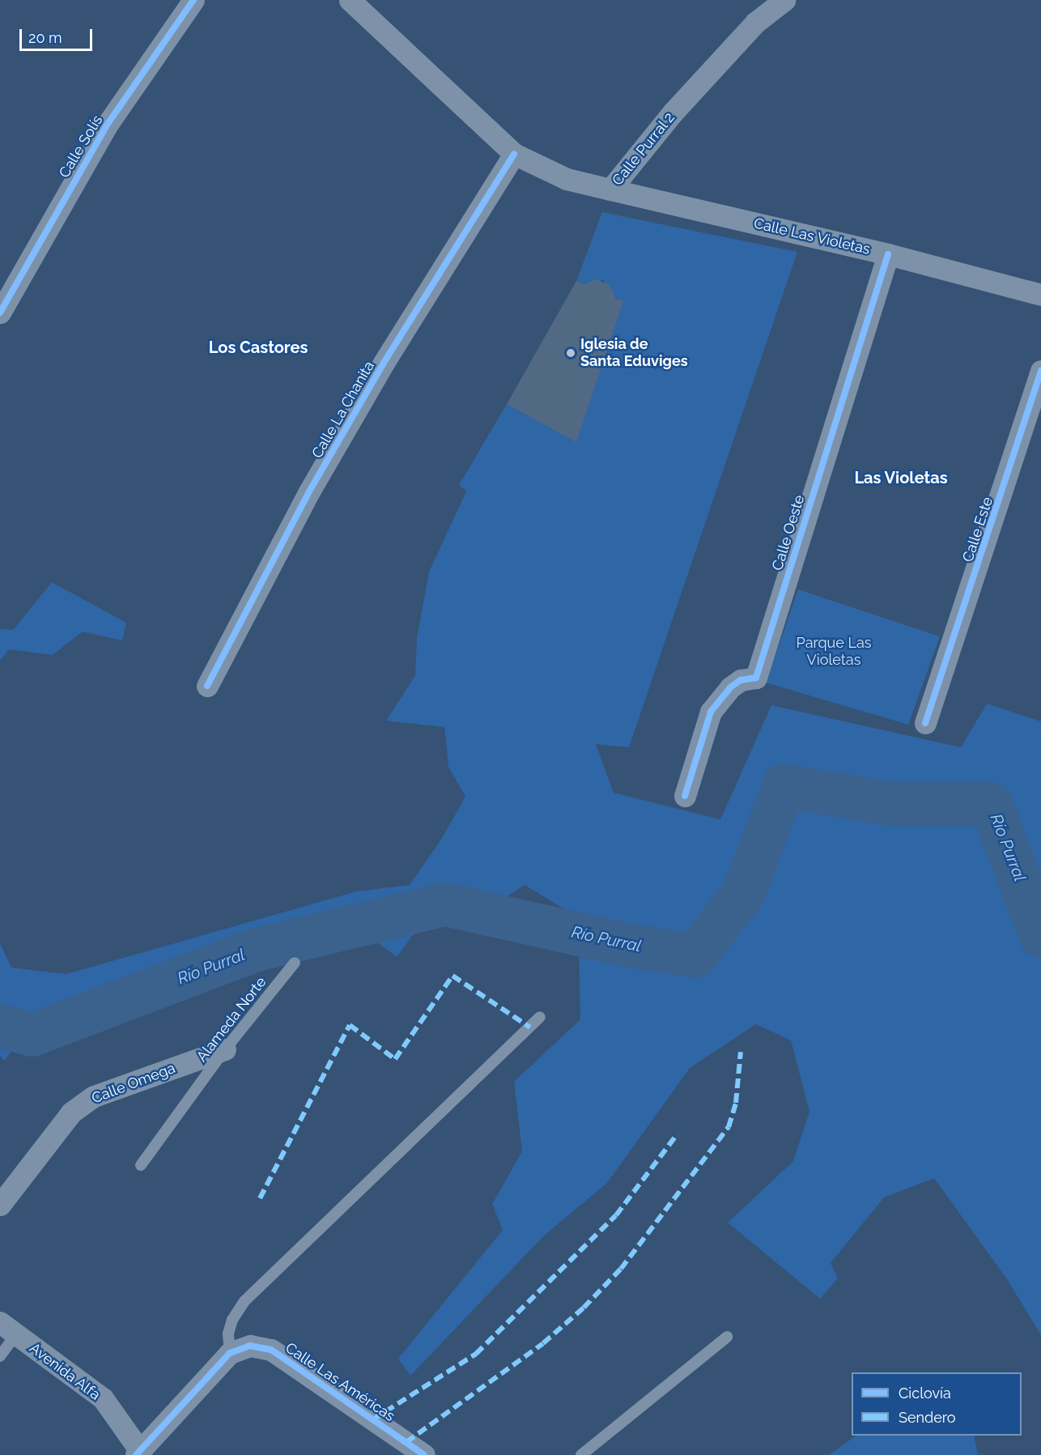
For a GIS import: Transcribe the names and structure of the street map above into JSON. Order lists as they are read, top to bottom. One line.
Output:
{"streets":{"street":["Calle Solís","Calle Purral 2","Calle Las Violetas","Calle La Chanita","Calle Este","Calle Oeste","Calle Omega","Avenida Alfa","Calle Las Américas"],"lane":["Alameda Norte"]},"crossings":[["Calle Purral 2","Calle Las Violetas"],["Calle Purral 2","Calle La Chanita"],["Calle Las Violetas","Calle Oeste"],["Alameda Norte","Calle Omega"]],"districts":["Los Castores","Las Violetas"],"water":["Río Purral"],"parks":["Parque Las Violetas"],"places":["Iglesia de Santa Eduviges"],"legend":["Ciclovía","Sendero"],"scale_bar":"20 m"}
